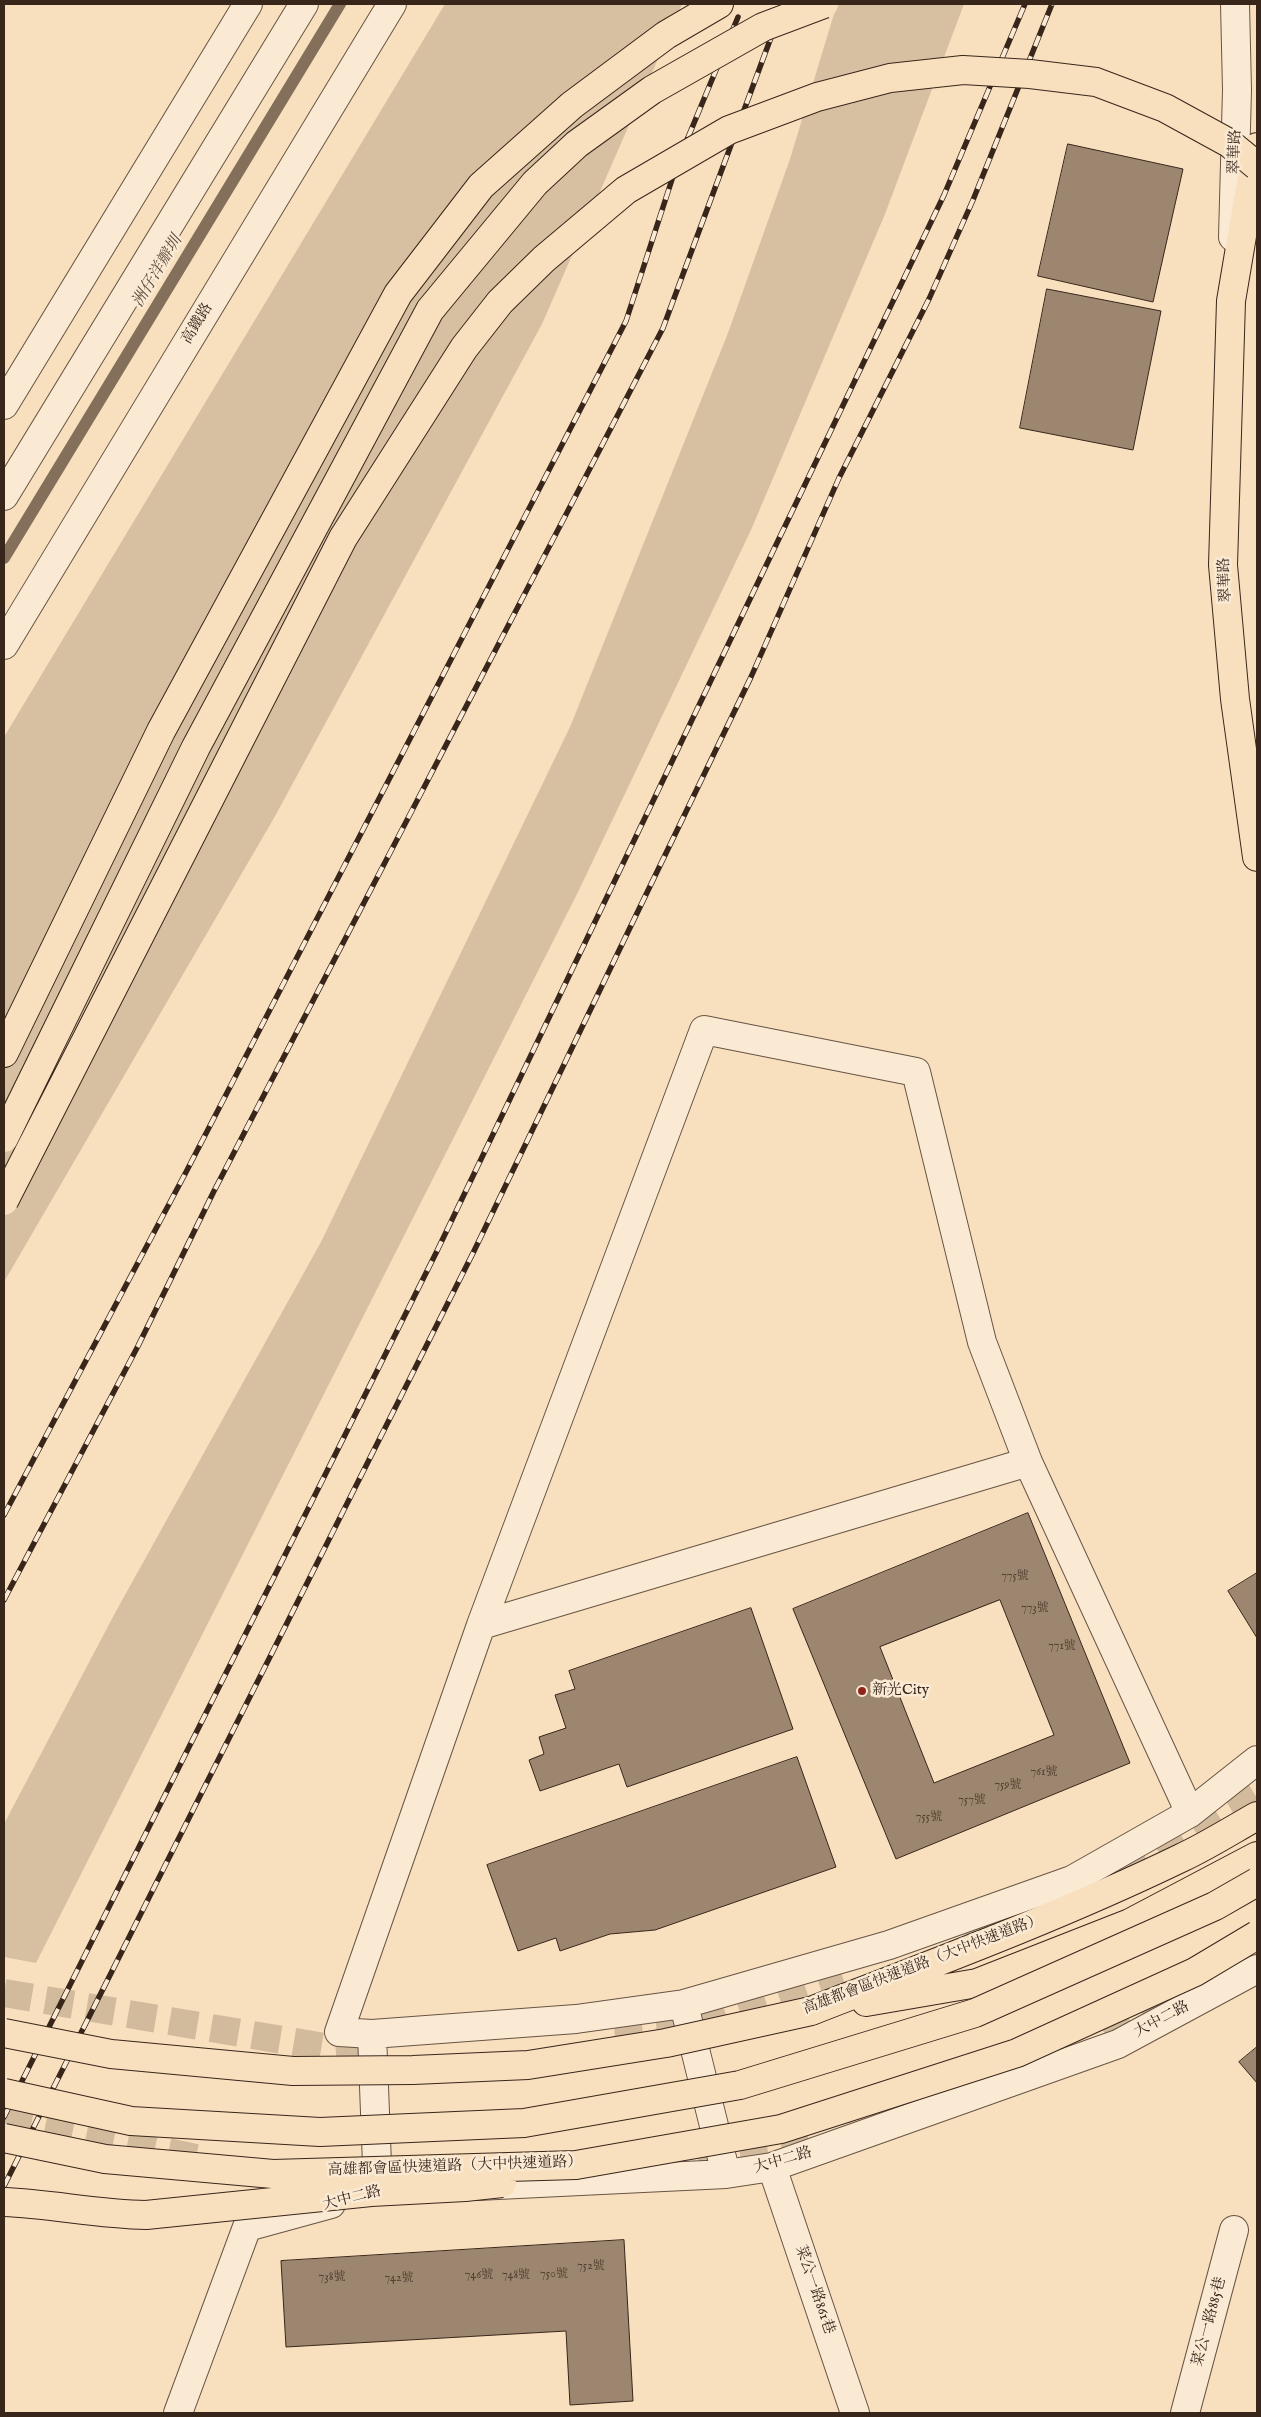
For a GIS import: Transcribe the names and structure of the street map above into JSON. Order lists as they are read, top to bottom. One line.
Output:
{"streets":{"main road":["翠華路","高雄都會區快速道路（大中快速道路）"],"street":["高鐵路","大中二路","菜公一路861巷","菜公一路885巷"]},"crossings":[["大中二路","菜公一路861巷"]],"water":["洲仔洋瓣圳"],"places":["新光City"],"house_numbers":["775號","773號","771號","761號","759號","757號","755號","752號","750號","746號","748號","738號","742號"]}
